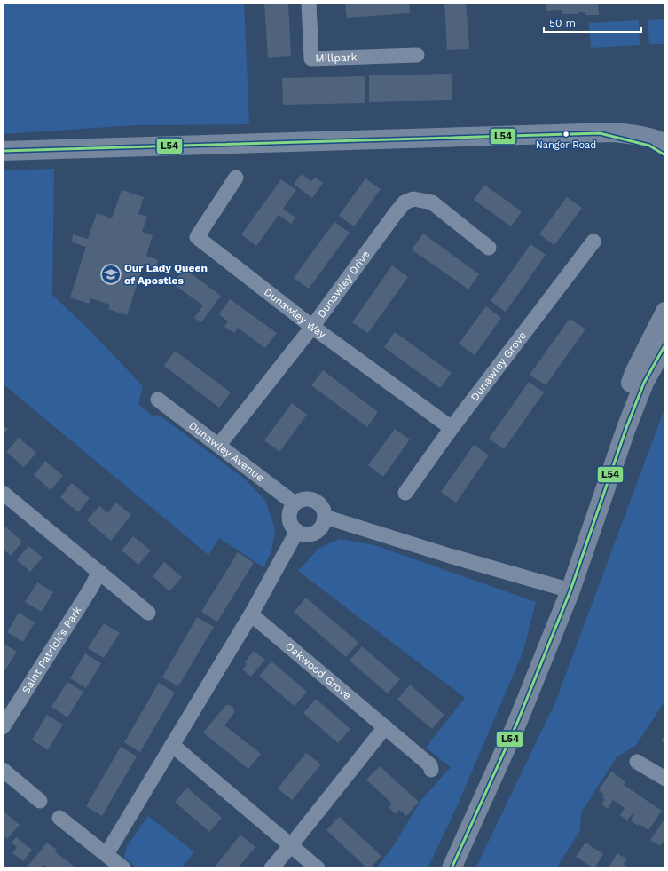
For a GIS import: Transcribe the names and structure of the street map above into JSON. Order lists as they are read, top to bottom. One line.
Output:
{"streets":{"street":["Millpark","Dunawley Drive","Dunawley Way","Dunawley Grove","Dunawley Avenue","Saint Patrick's Park","Oakwood Grove"]},"crossings":[["Dunawley Drive","Dunawley Way"],["Dunawley Drive","Dunawley Avenue"],["Dunawley Way","Dunawley Grove"]],"places":{"other":["Nangor Road"],"school or university":["Our Lady Queen of Apostles"]},"lines":["transit line L54"],"scale_bar":"50 m"}
